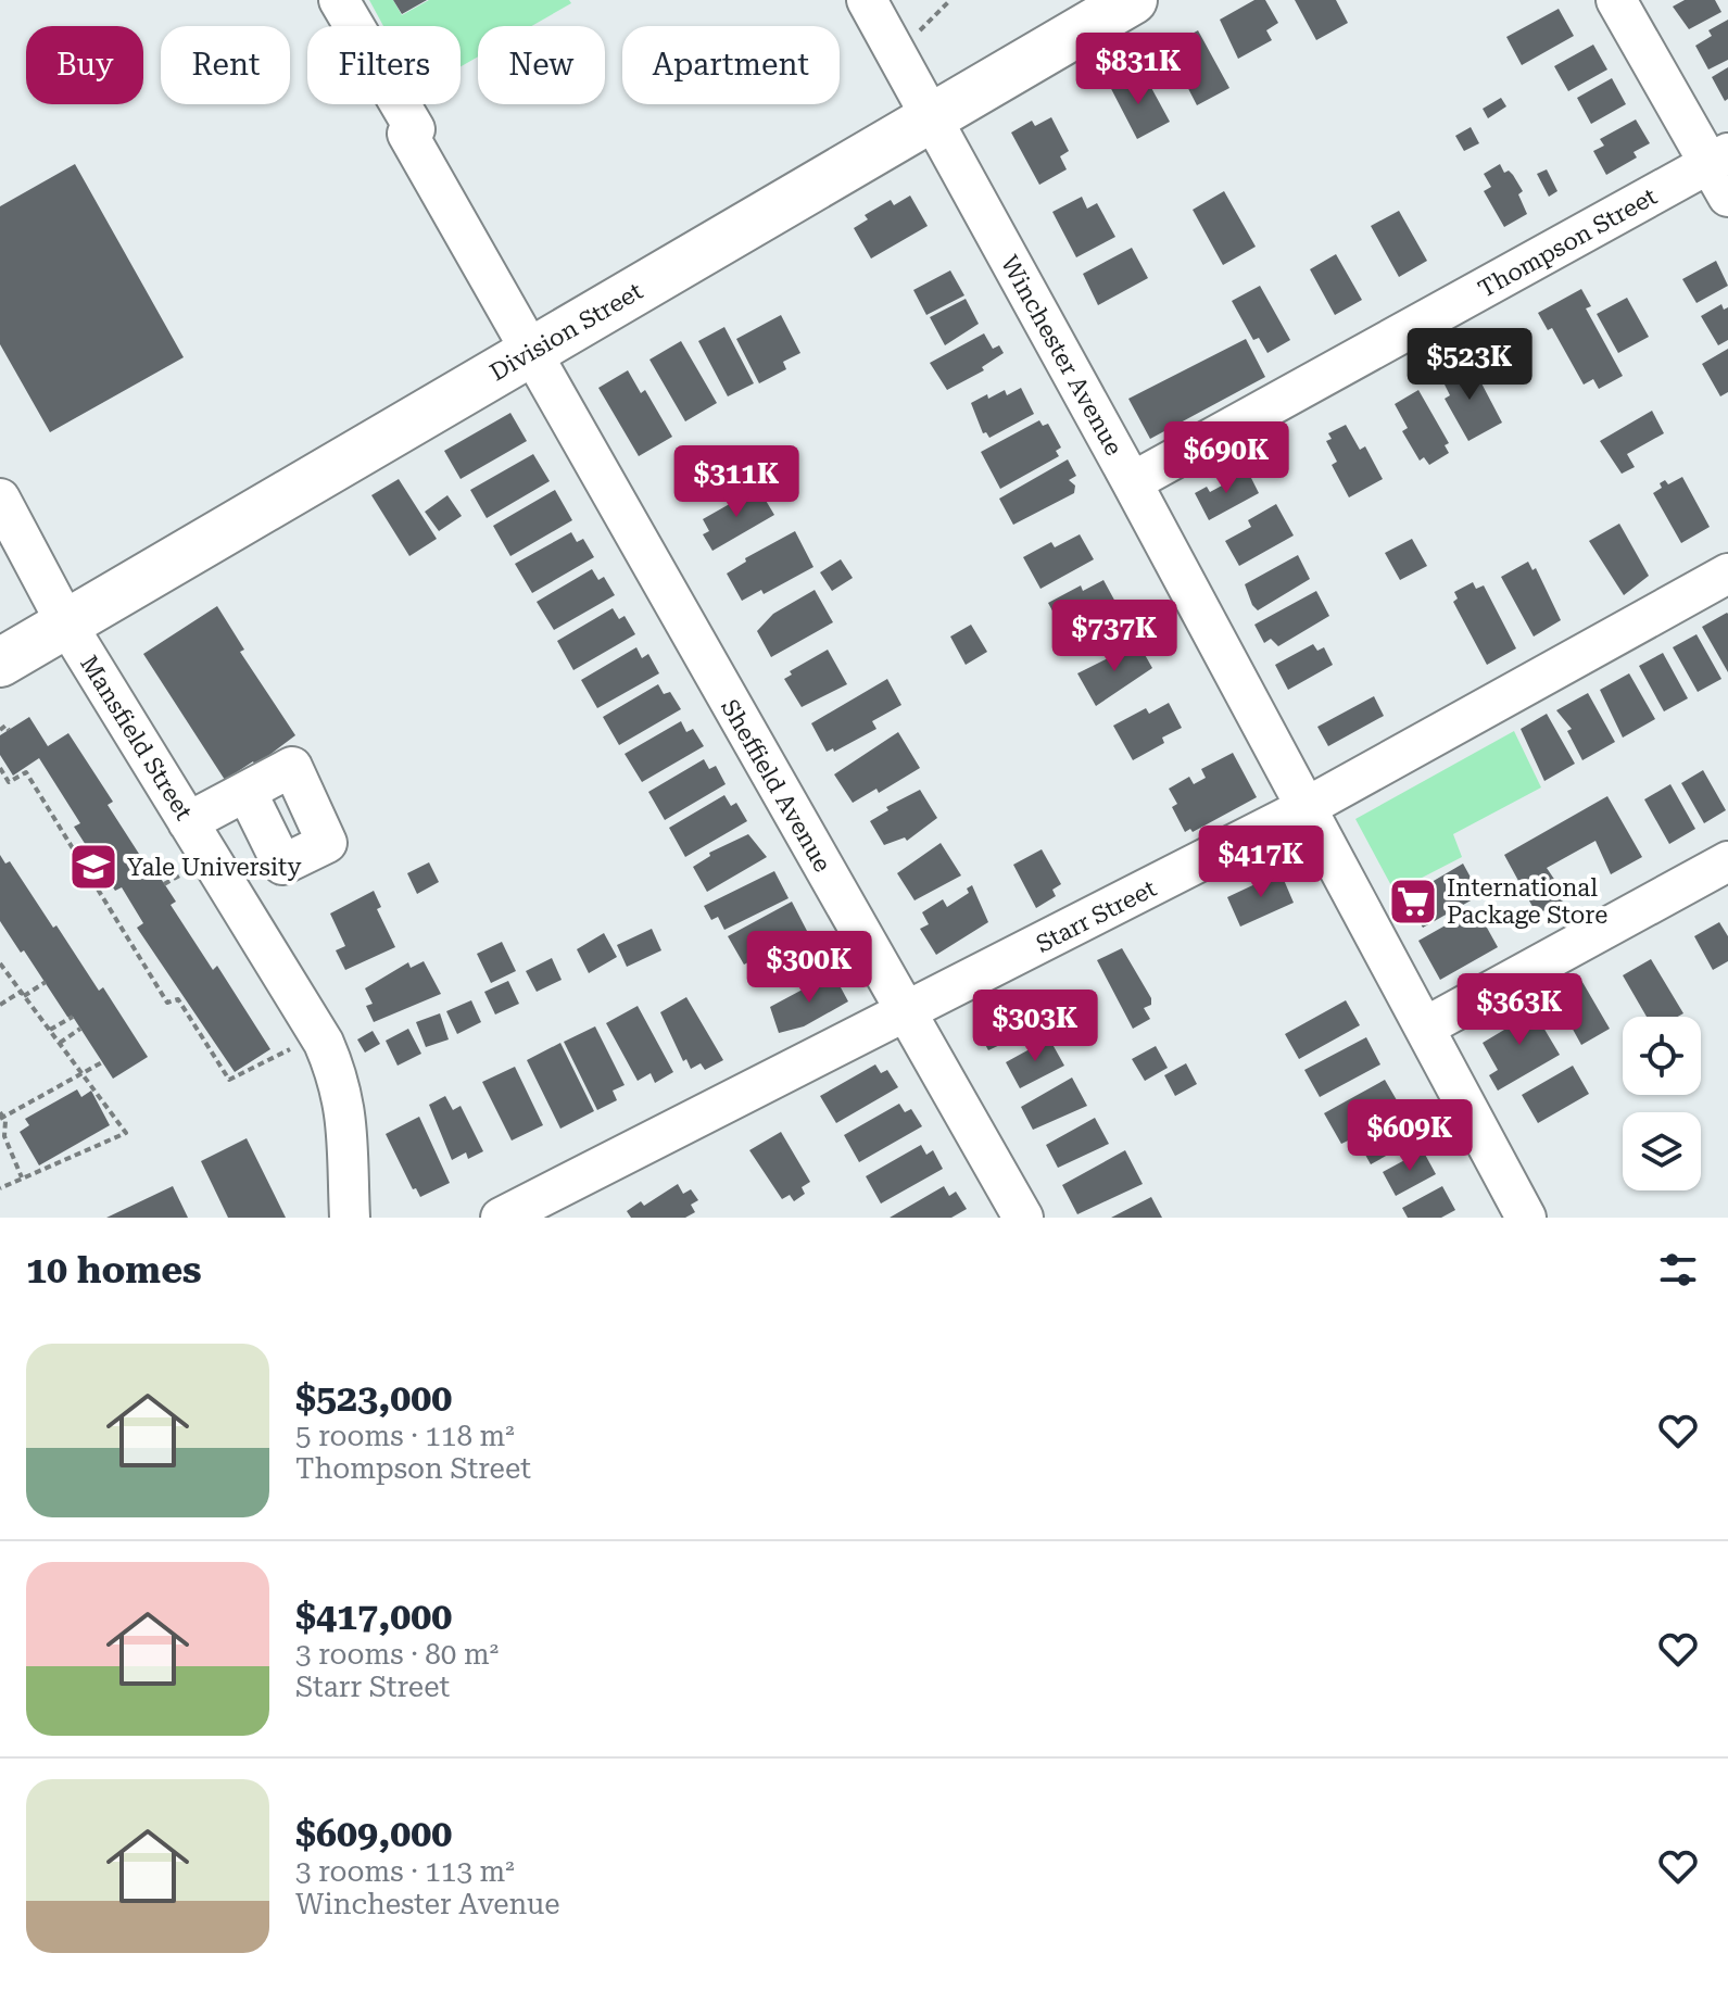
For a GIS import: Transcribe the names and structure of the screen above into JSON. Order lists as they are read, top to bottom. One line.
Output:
{"streets":{"main road":["Division Street"],"street":["Thompson Street","Winchester Avenue","Mansfield Street","Sheffield Avenue","Starr Street"]},"crossings":[["Thompson Street","Winchester Avenue"],["Division Street","Winchester Avenue"],["Division Street","Mansfield Street"],["Division Street","Sheffield Avenue"],["Winchester Avenue","Starr Street"],["Sheffield Avenue","Starr Street"]],"places":{"school or university":["Yale University"],"supermarket":["International Package Store"]},"page":{"chip":["Buy","Rent","Filters","New","Apartment"],"price":["$831K","$523K","$690K","$311K","$737K","$417K","$300K","$363K","$303K","$609K"],"heading":"10 homes","list":[{"name":"$523,000","note":"5 rooms · 118 m² · Thompson Street"},{"name":"$417,000","note":"3 rooms · 80 m² · Starr Street"},{"name":"$609,000","note":"3 rooms · 113 m² · Winchester Avenue"}]}}
